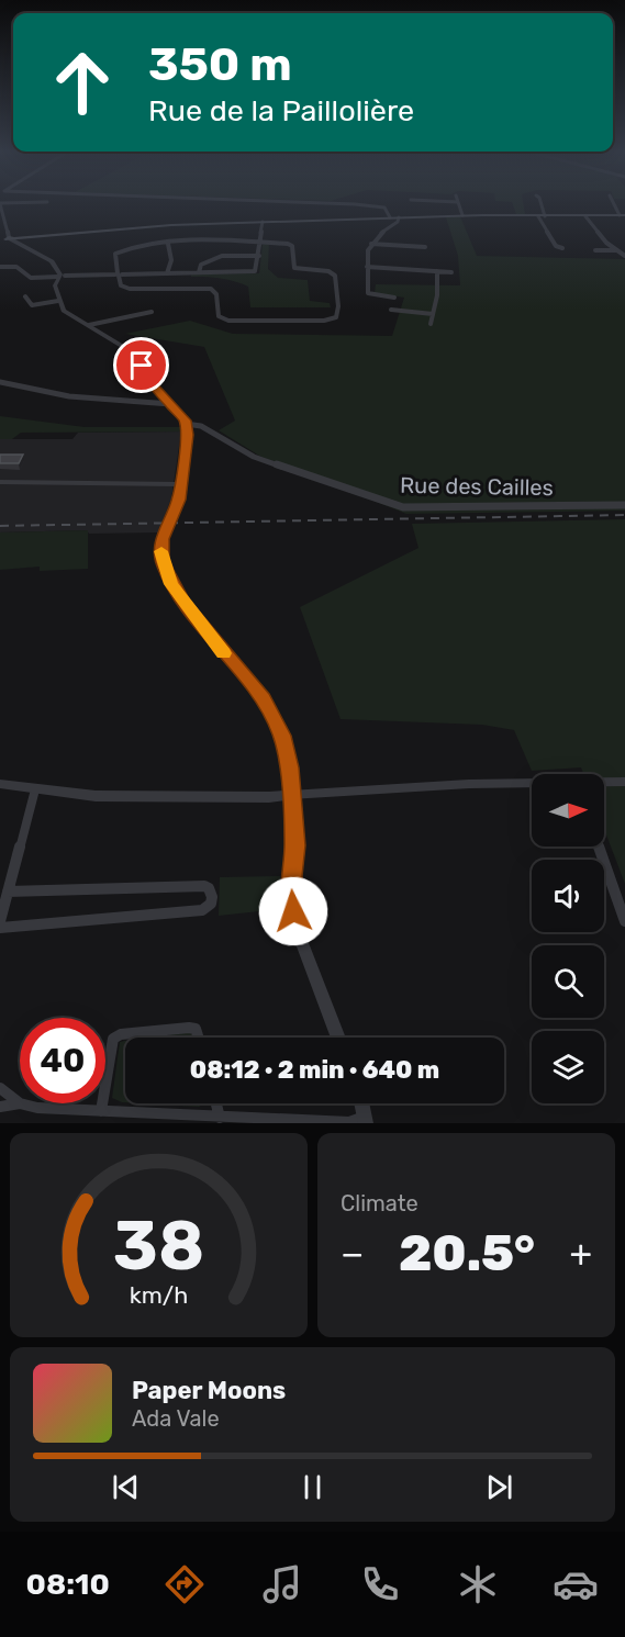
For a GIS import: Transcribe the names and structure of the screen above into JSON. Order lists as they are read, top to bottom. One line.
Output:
{"streets":{"street":["Rue des Cailles"]},"north":"right","page":{"turn":["350 m","Rue de la Paillolière"],"limit":"40","trip":"08:12 · 2 min · 640 m","tile":"Climate","heat":["−","20.5°","+"],"song":["Paper Moons","Ada Vale"],"tabs":"08:10","gauge":["38","km/h"]}}
